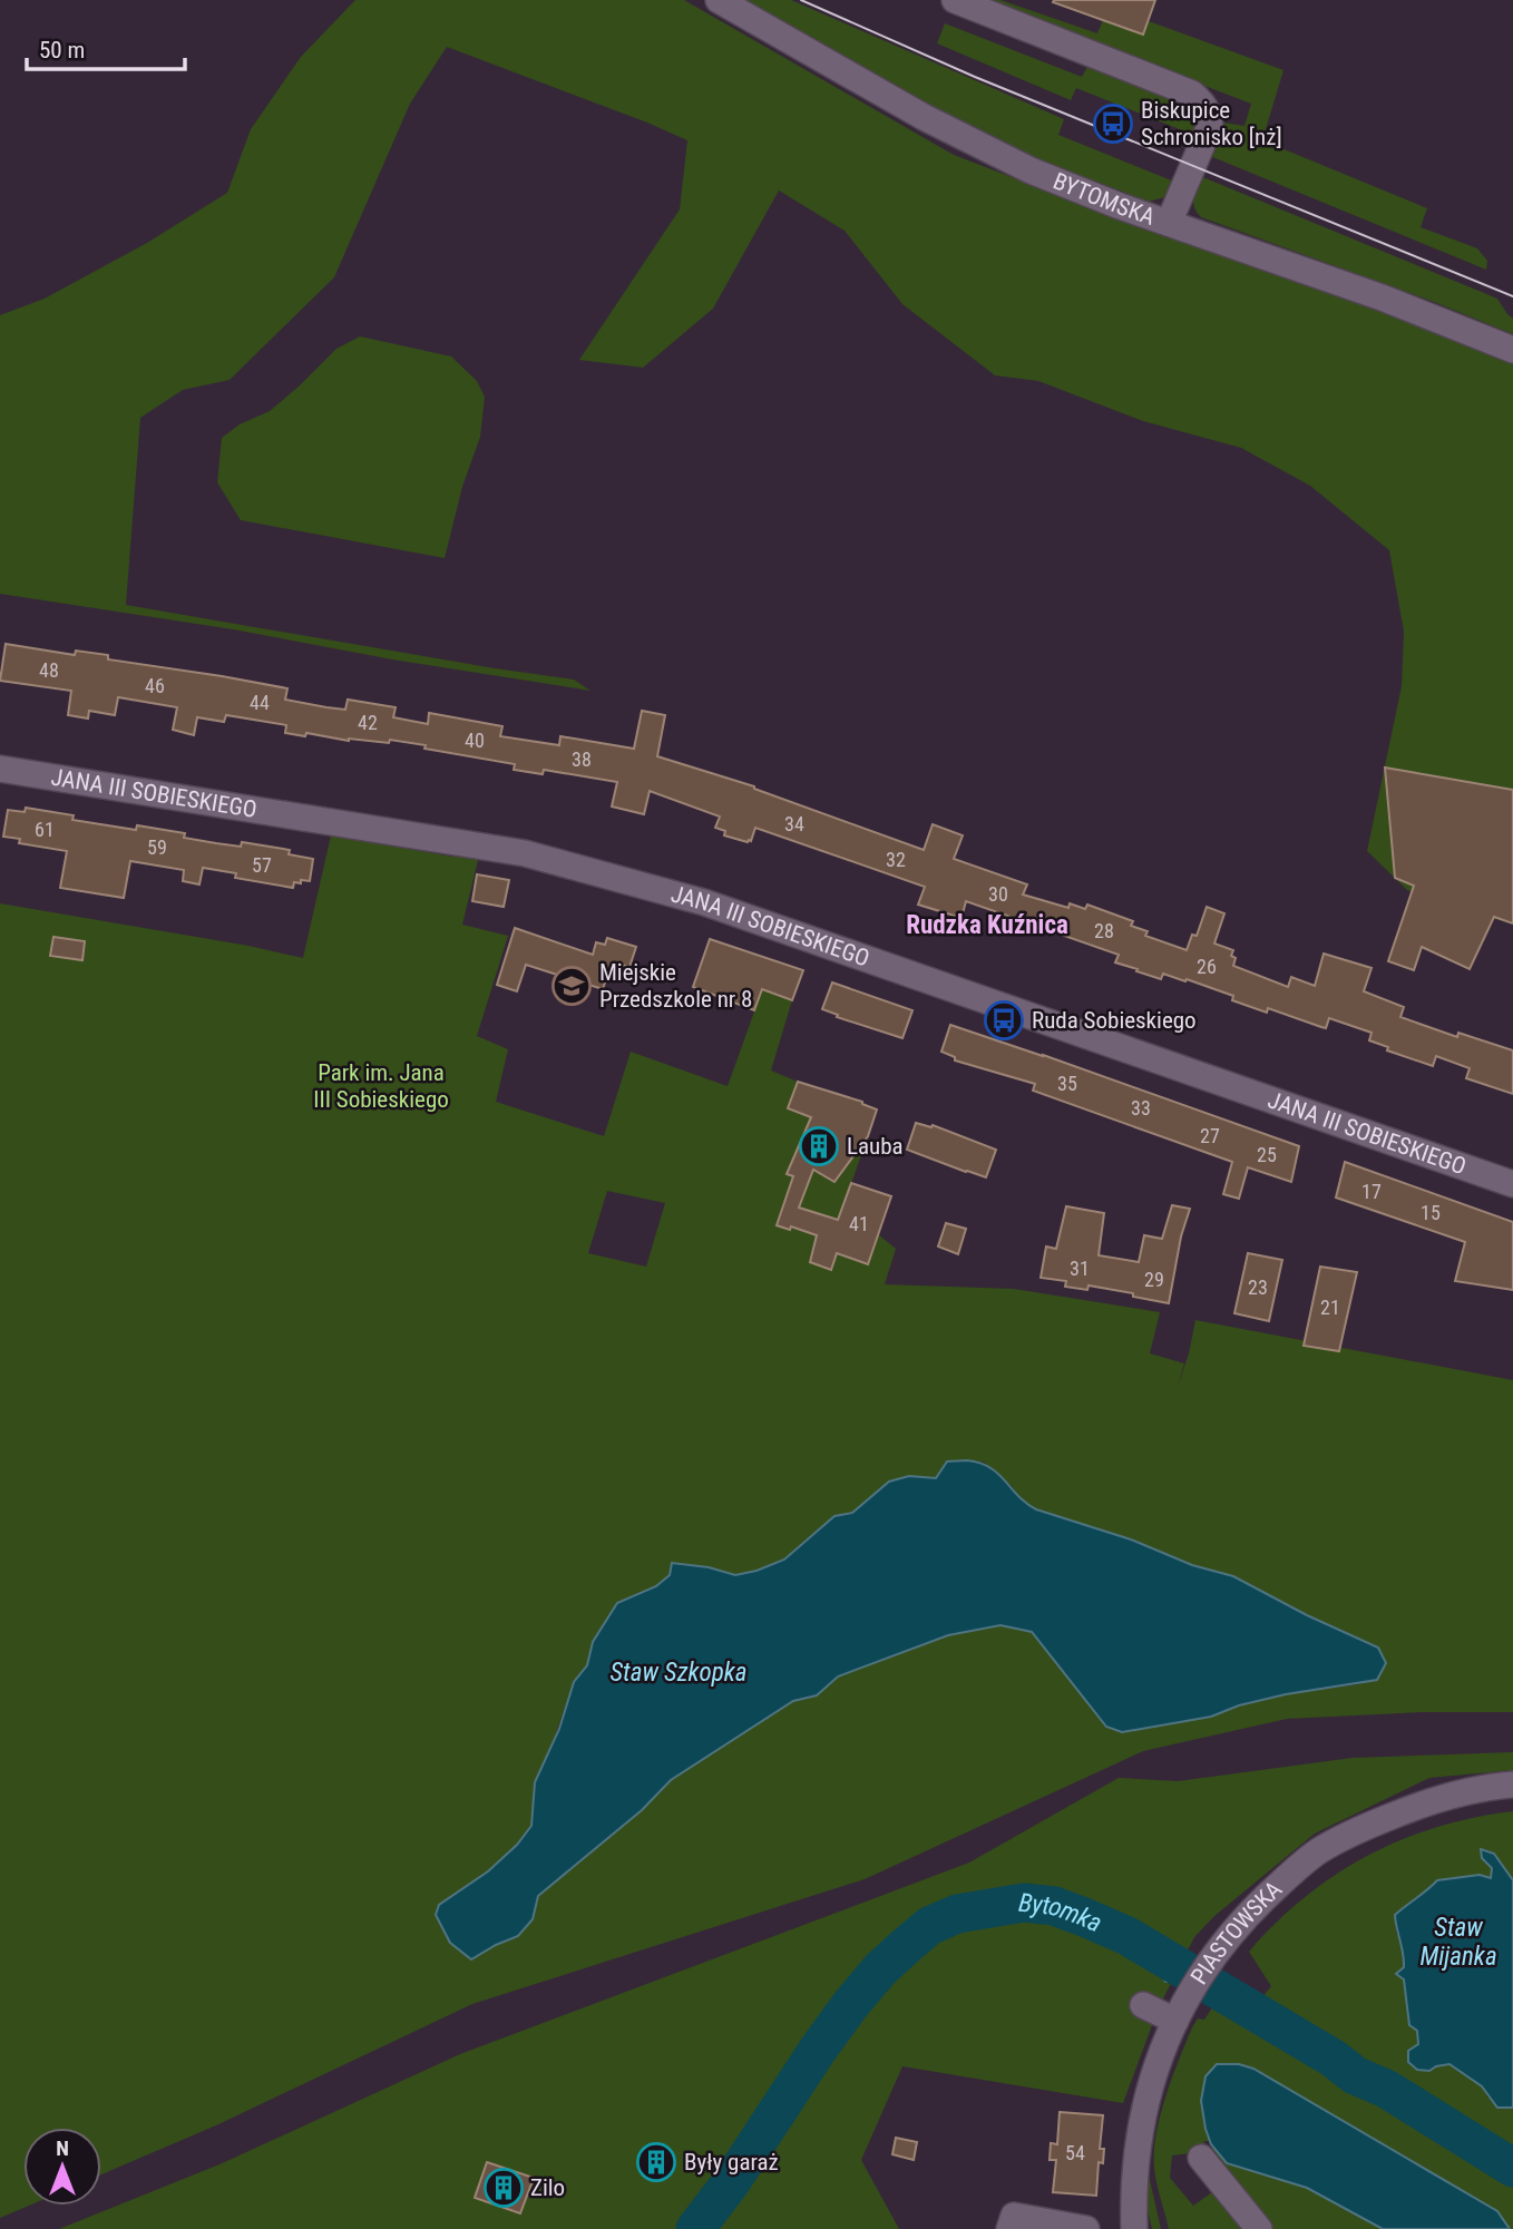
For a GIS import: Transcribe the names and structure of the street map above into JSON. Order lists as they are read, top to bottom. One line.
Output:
{"streets":{"street":["BYTOMSKA","JANA III SOBIESKIEGO","PIASTOWSKA"]},"districts":["Rudzka Kuźnica"],"water":["Staw Szkopka","Bytomka","Staw Mijanka"],"parks":["Park im. Jana III Sobieskiego"],"places":{"bus stop":["Biskupice Schronisko [nż]","Ruda Sobieskiego"],"school or university":["Miejskie Przedszkole nr 8"],"building":["Lauba","Były garaż","Zilo"]},"house_numbers":["48","46","44","42","40","38","34","61","59","32","57","30","28","26","35","33","27","25","17","15","41","31","29","23","21","54"],"scale_bar":"50 m","north":"top"}
